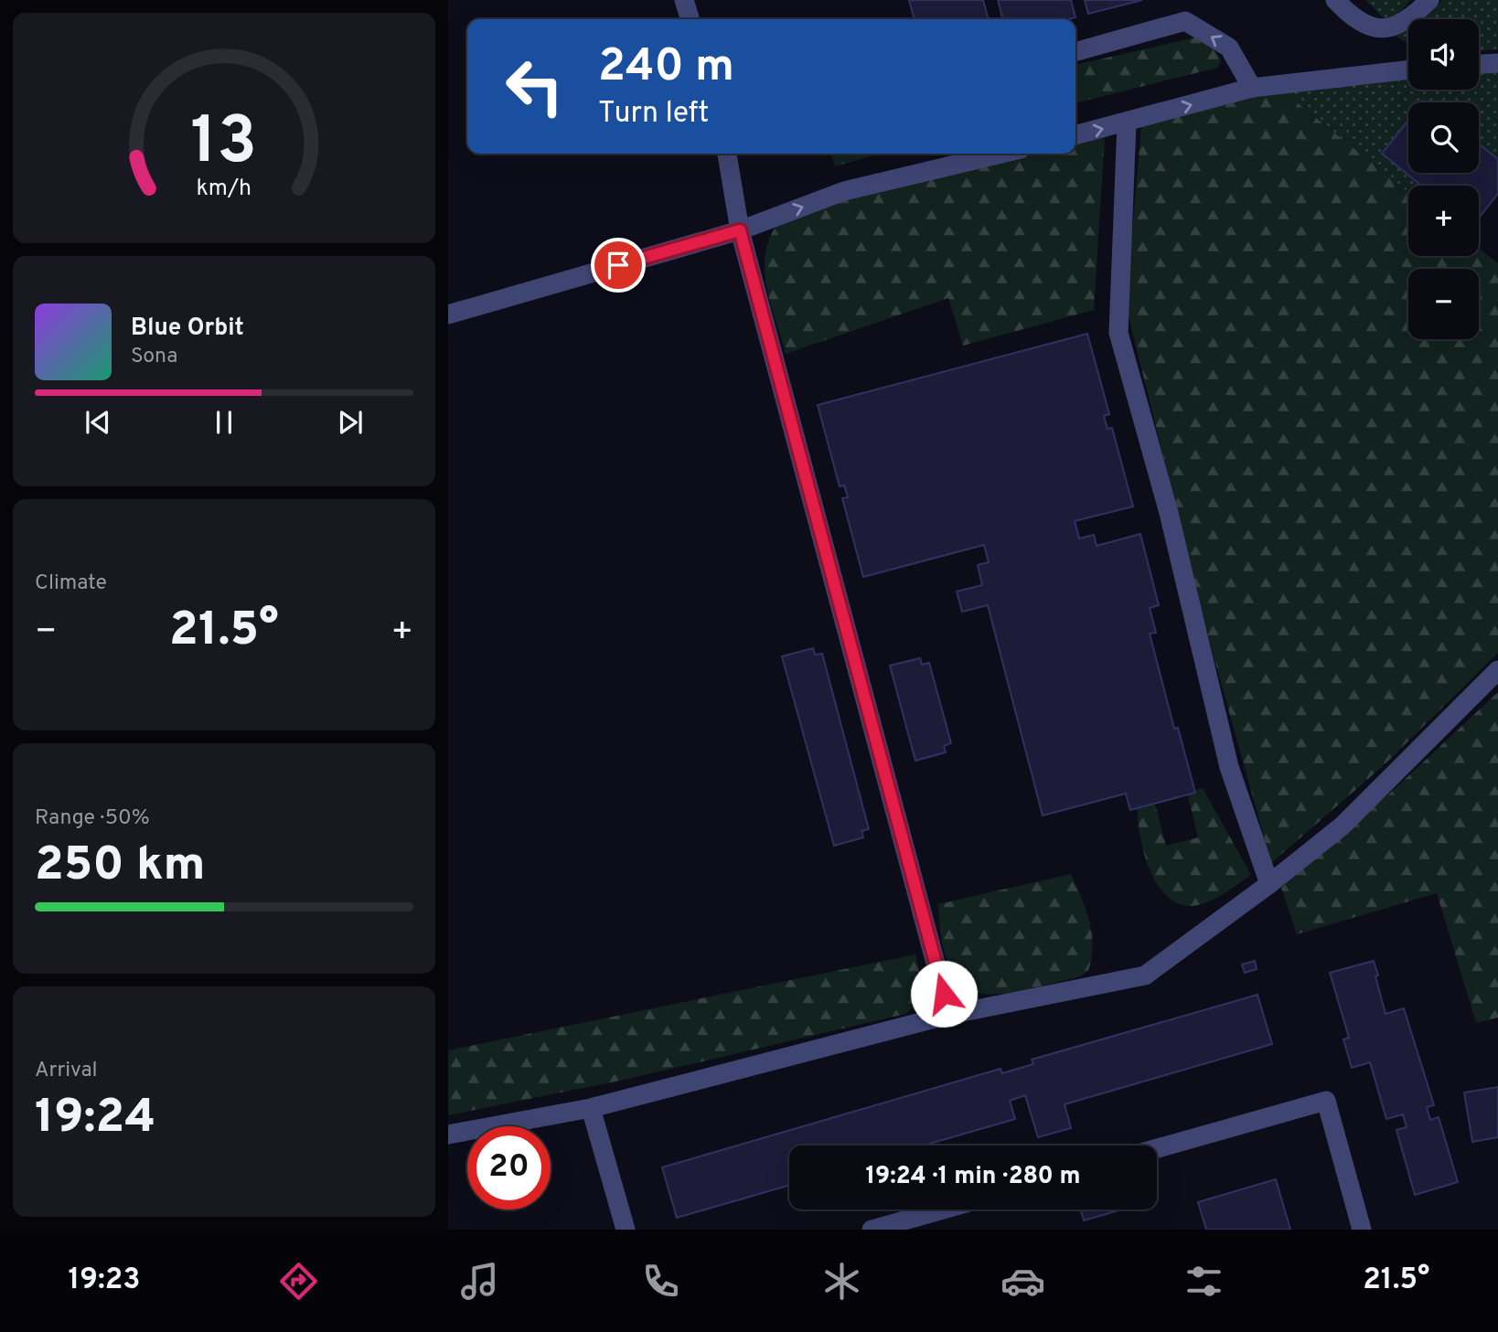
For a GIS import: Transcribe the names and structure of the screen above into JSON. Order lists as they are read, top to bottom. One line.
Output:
{"page":{"map_buttons":["+","−"],"turn":["240 m","Turn left"],"song":["Blue Orbit","Sona"],"tile":["Climate",["Range · 50%","250 km"],["Arrival","19:24"]],"heat":["−","21.5°","+"],"limit":"20","trip":"19:24 · 1 min · 280 m","tabs":["19:23","21.5°"],"gauge":["13","km/h"]}}
